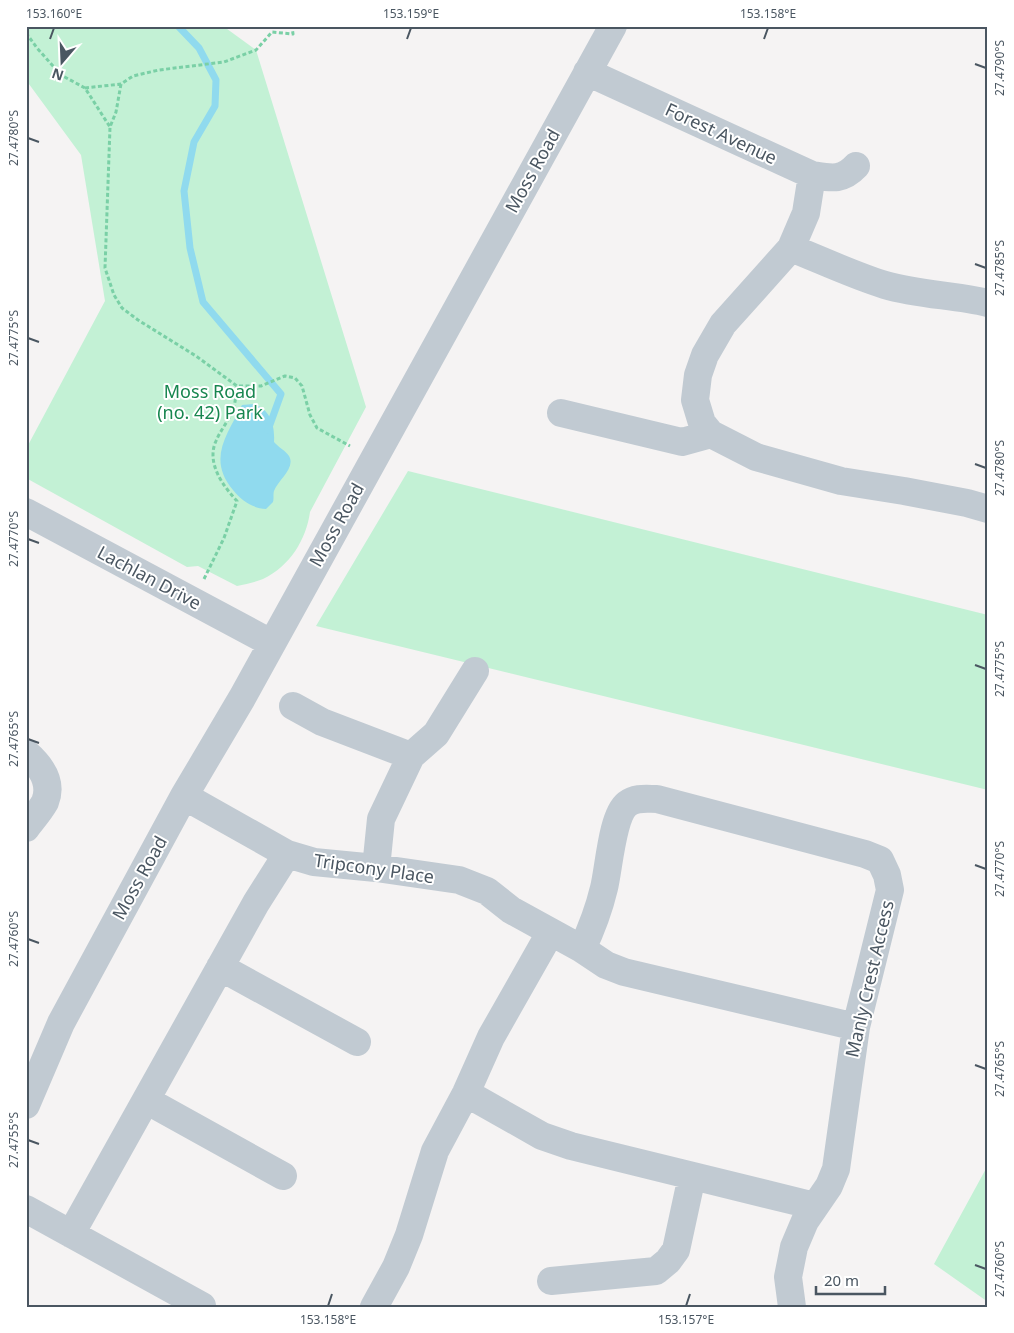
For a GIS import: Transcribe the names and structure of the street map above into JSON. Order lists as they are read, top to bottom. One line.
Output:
{"streets":{"street":["Forest Avenue","Moss Road","Lachlan Drive","Tripcony Place","Manly Crest Access"]},"crossings":[["Forest Avenue","Moss Road"],["Moss Road","Lachlan Drive"],["Moss Road","Tripcony Place"],["Tripcony Place","Manly Crest Access"]],"parks":["Moss Road (no. 42) Park"],"scale_bar":"20 m","north":"bottom","coordinates":["153.160°E","153.159°E","153.158°E","27.4790°S","27.4780°S","27.4785°S","27.4775°S","27.4770°S","27.4765°S","27.4760°S","27.4755°S","153.157°E"]}
